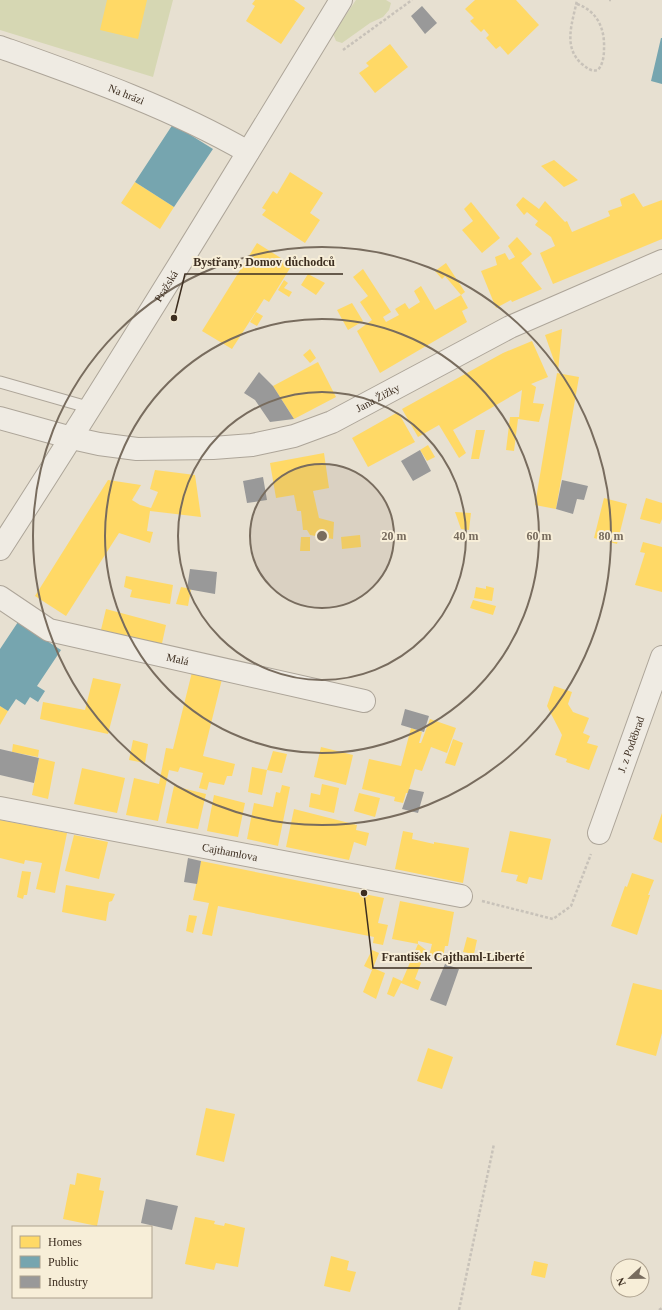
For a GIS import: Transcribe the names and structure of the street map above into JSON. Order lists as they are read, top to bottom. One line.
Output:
{"streets":{"street":["Na hrázi","Pražská","Jana Žižky","Malá","J. z Poděbrad","Cajthamlova"]},"crossings":[["Na hrázi","Pražská"],["Pražská","Jana Žižky"]],"places":["Bystřany, Domov důchodců","František Cajthaml-Liberté"],"legend":["Homes","Public","Industry"],"north":"left","rings":["20 m","40 m","60 m","80 m"]}
